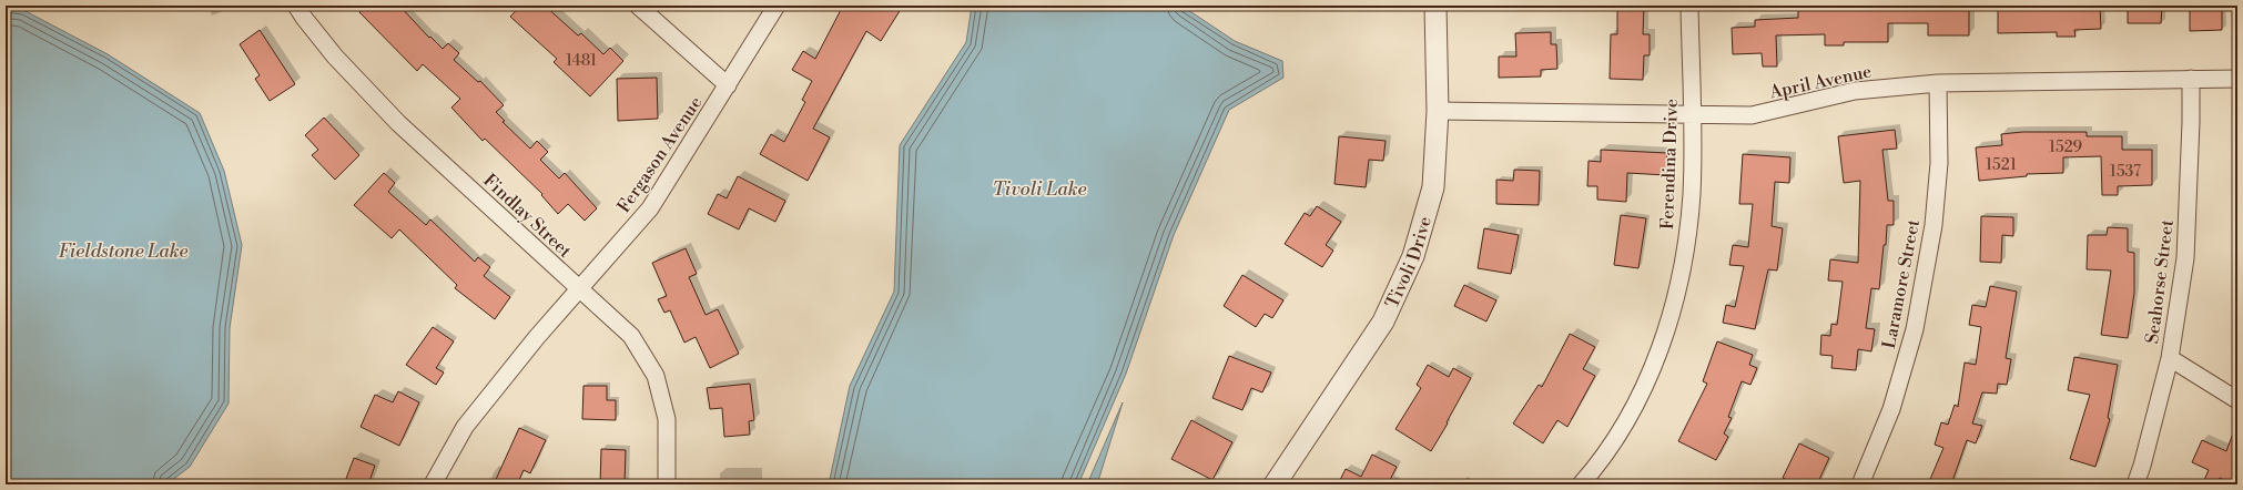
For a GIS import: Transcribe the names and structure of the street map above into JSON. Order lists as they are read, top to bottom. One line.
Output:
{"streets":{"street":["April Avenue","Fergason Avenue","Ferendina Drive","Findlay Street","Tivoli Drive","Seahorse Street","Laramore Street"]},"crossings":[["April Avenue","Ferendina Drive"],["April Avenue","Tivoli Drive"],["April Avenue","Seahorse Street"],["April Avenue","Laramore Street"],["Fergason Avenue","Findlay Street"]],"water":["Tivoli Lake","Fieldstone Lake"],"house_numbers":["1481","1529","1521","1537"]}
